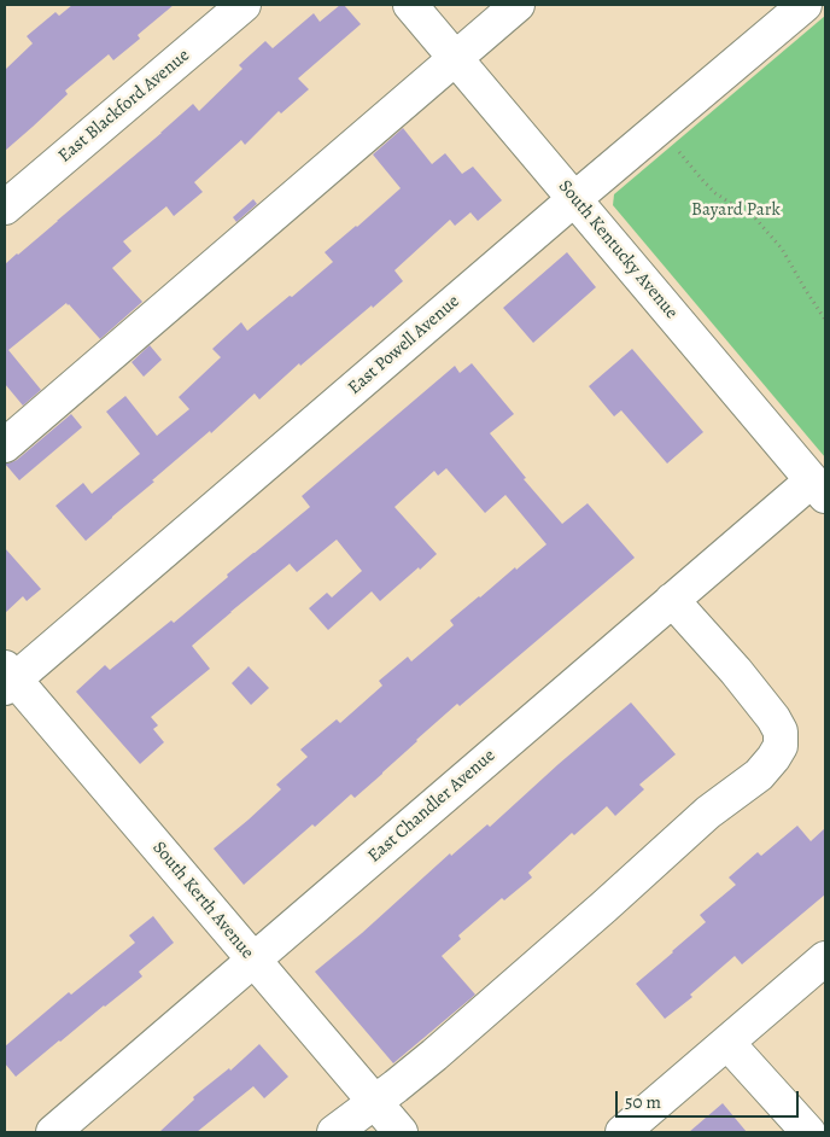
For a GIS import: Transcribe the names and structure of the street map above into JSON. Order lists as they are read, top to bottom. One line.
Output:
{"streets":{"street":["East Blackford Avenue","South Kentucky Avenue","East Powell Avenue","East Chandler Avenue","South Kerth Avenue"]},"crossings":[["South Kentucky Avenue","East Powell Avenue"],["South Kentucky Avenue","East Chandler Avenue"],["East Powell Avenue","South Kerth Avenue"],["East Chandler Avenue","South Kerth Avenue"]],"parks":["Bayard Park"],"scale_bar":"50 m"}
